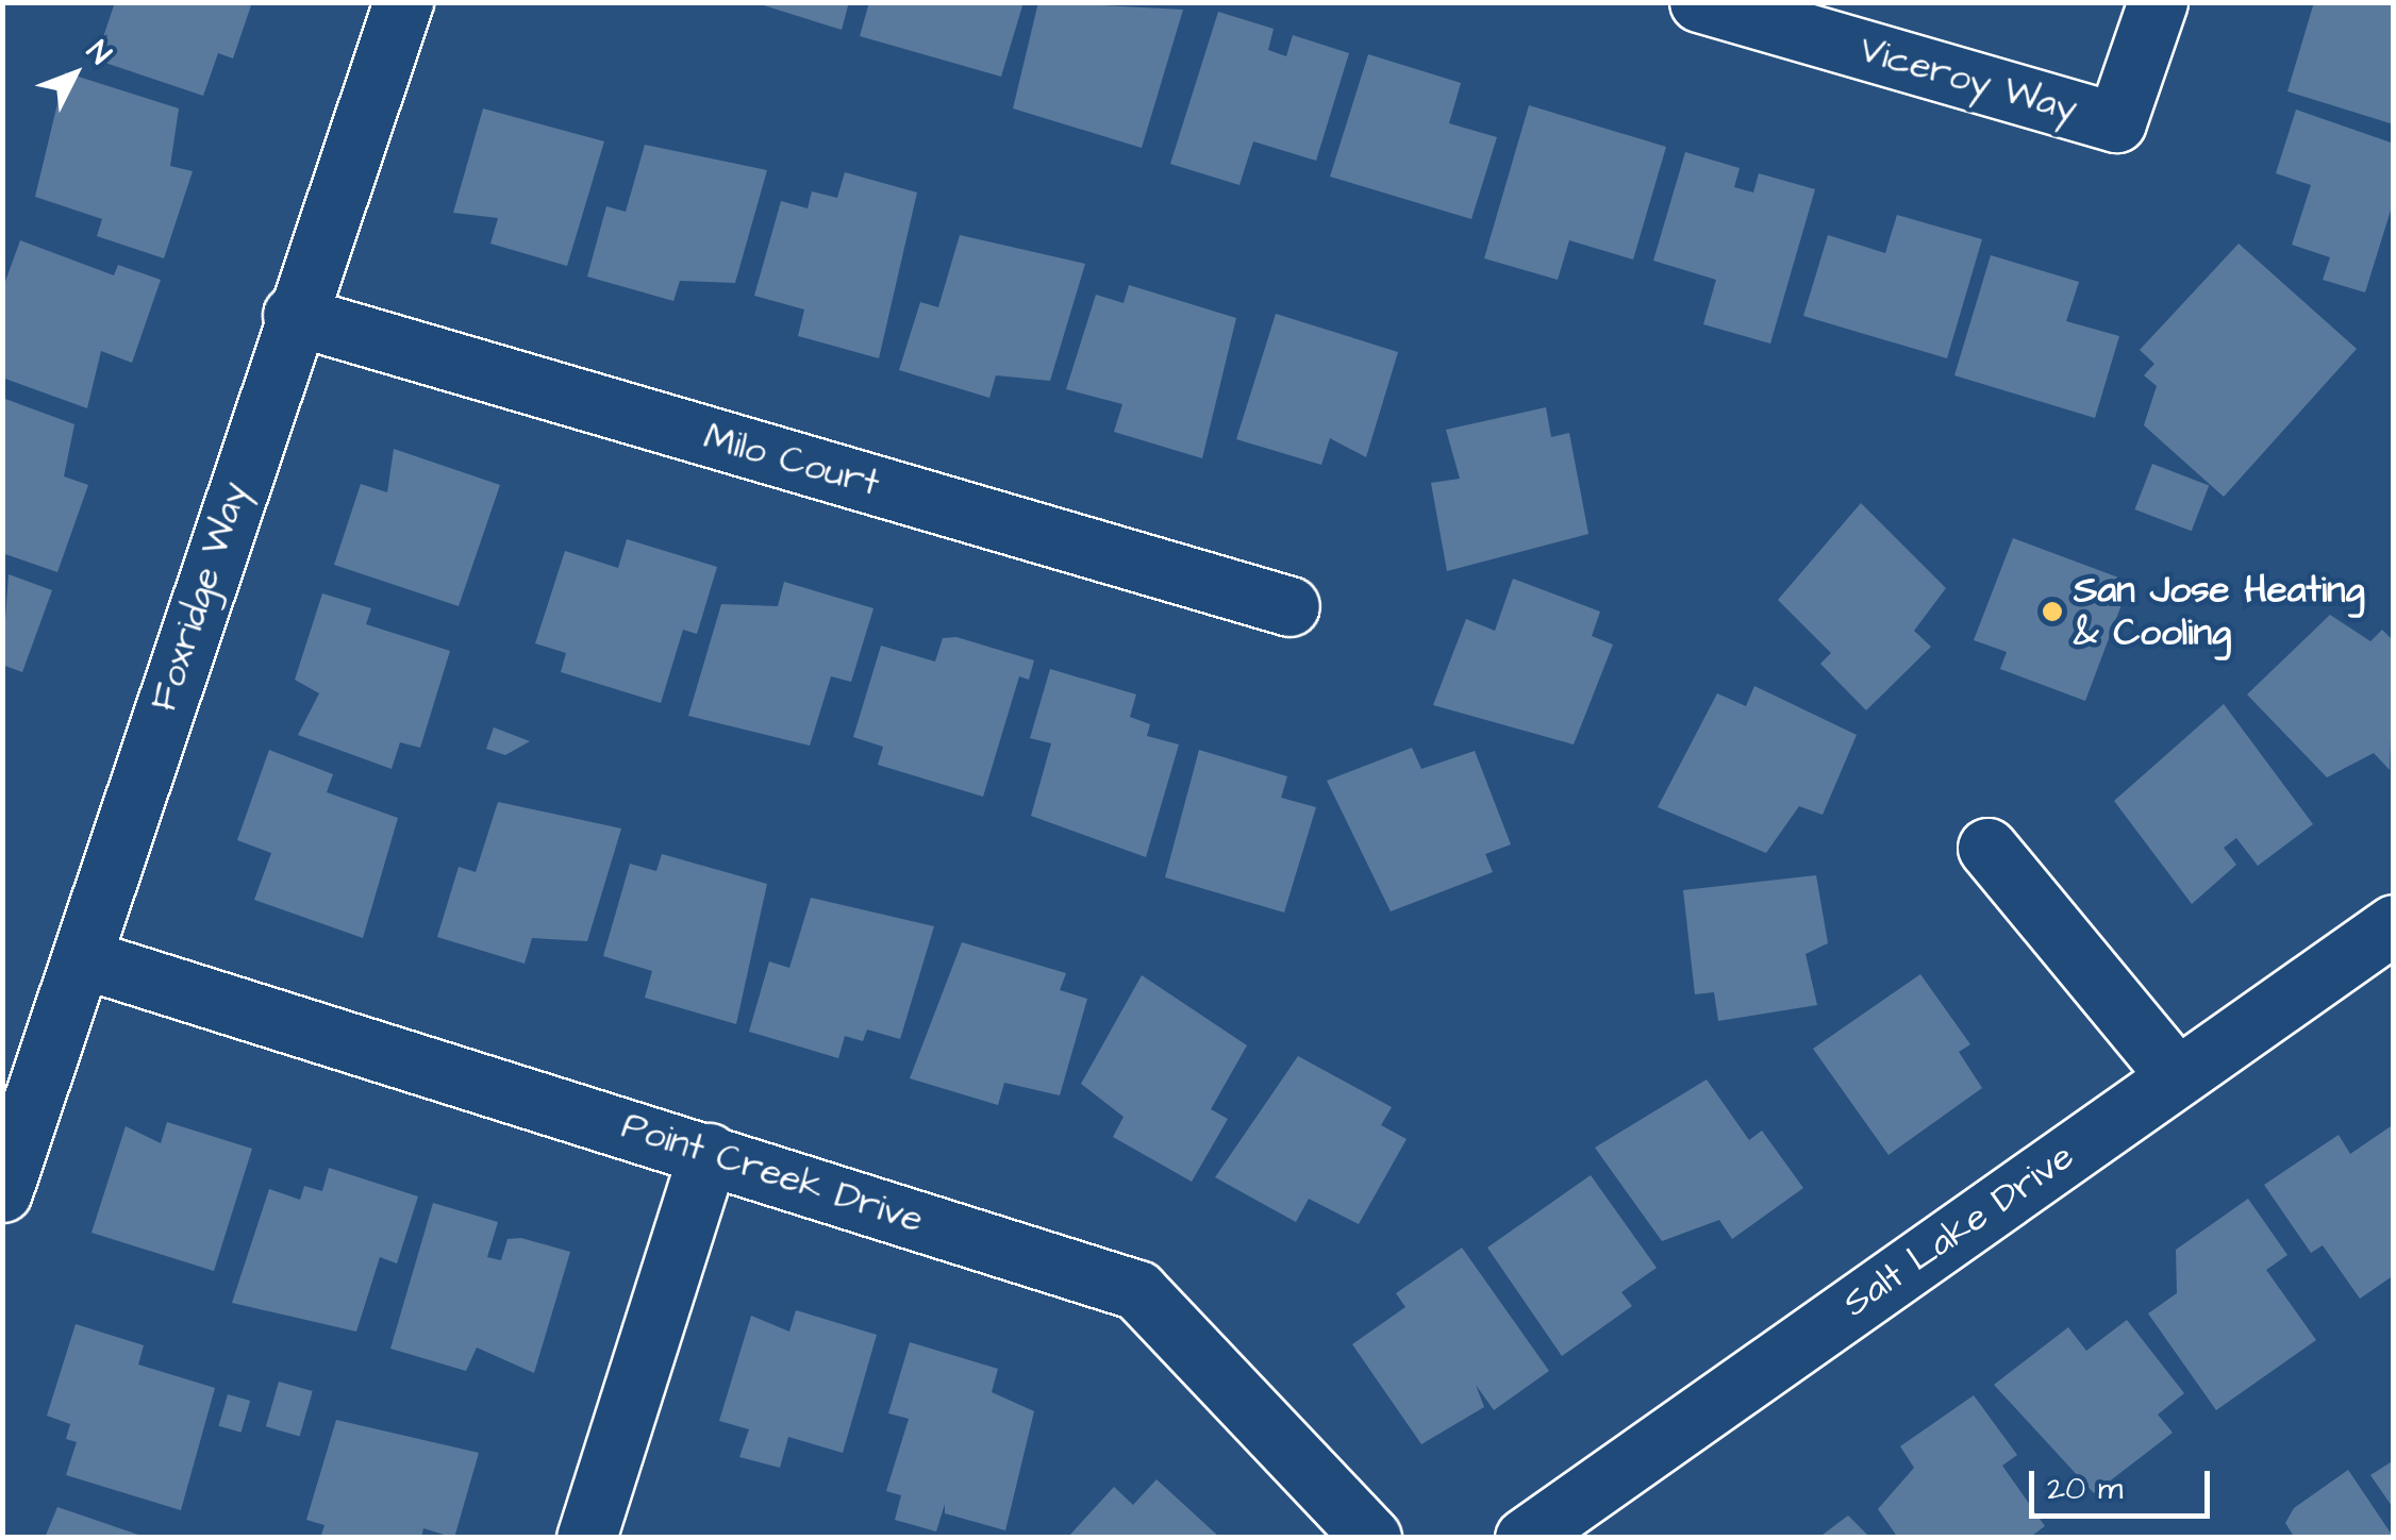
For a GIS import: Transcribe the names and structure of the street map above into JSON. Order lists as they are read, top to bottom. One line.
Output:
{"streets":{"street":["Viceroy Way","Milo Court","Foxridge Way","Point Creek Drive","Salt Lake Drive"]},"crossings":[["Milo Court","Foxridge Way"],["Foxridge Way","Point Creek Drive"]],"places":["San Jose Heating & Cooling"],"scale_bar":"20 m","north":"top right"}
